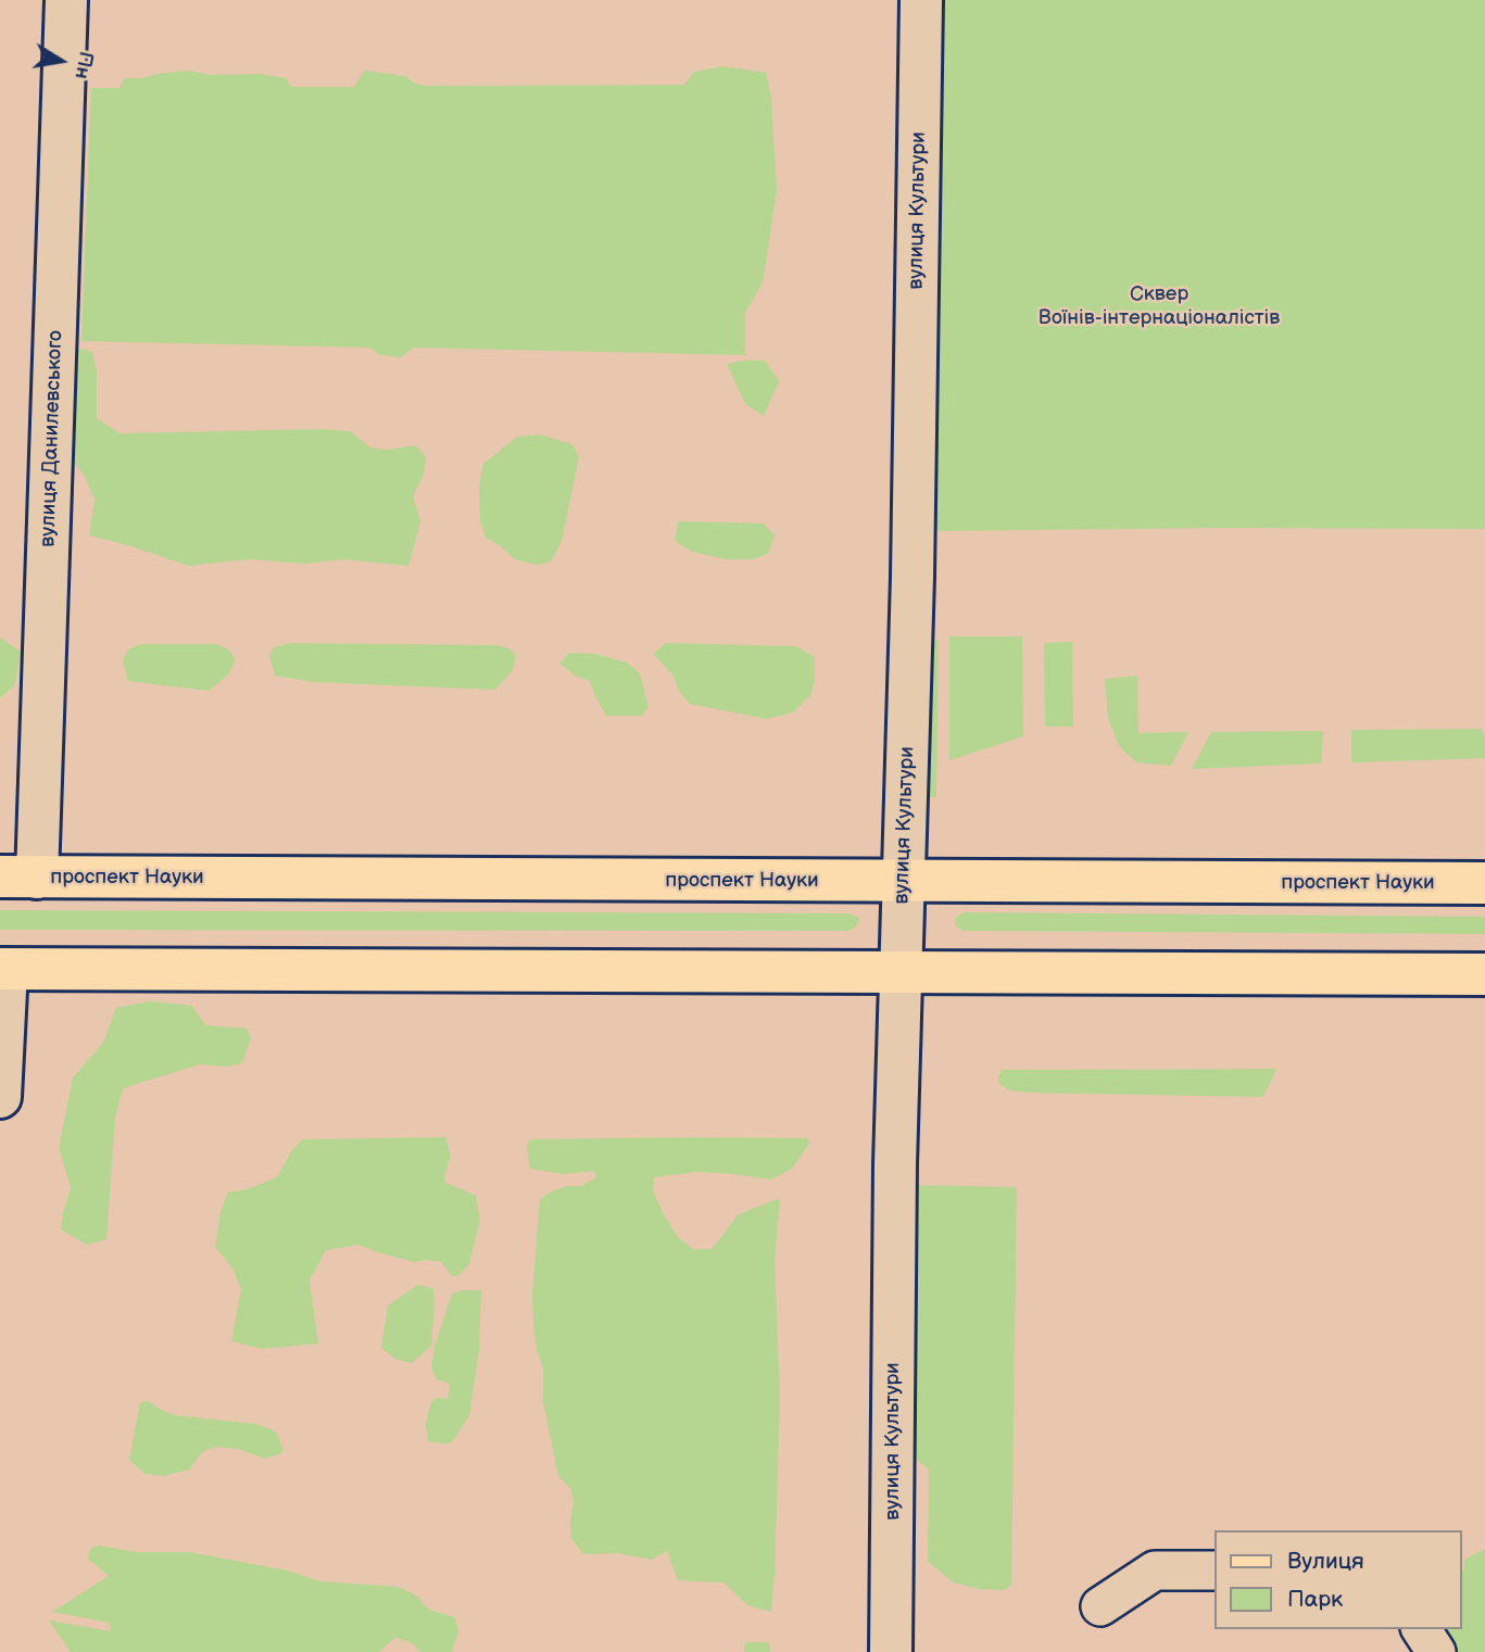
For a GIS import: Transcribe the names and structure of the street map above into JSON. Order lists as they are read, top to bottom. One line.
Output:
{"streets":{"main road":["проспект Науки"],"street":["вулиця Культури","вулиця Данилевського"]},"crossings":[["вулиця Культури","проспект Науки"],["вулиця Данилевського","проспект Науки"]],"parks":["Сквер Воїнів-інтернаціоналістів"],"legend":["Вулиця","Парк"],"north":"right"}
